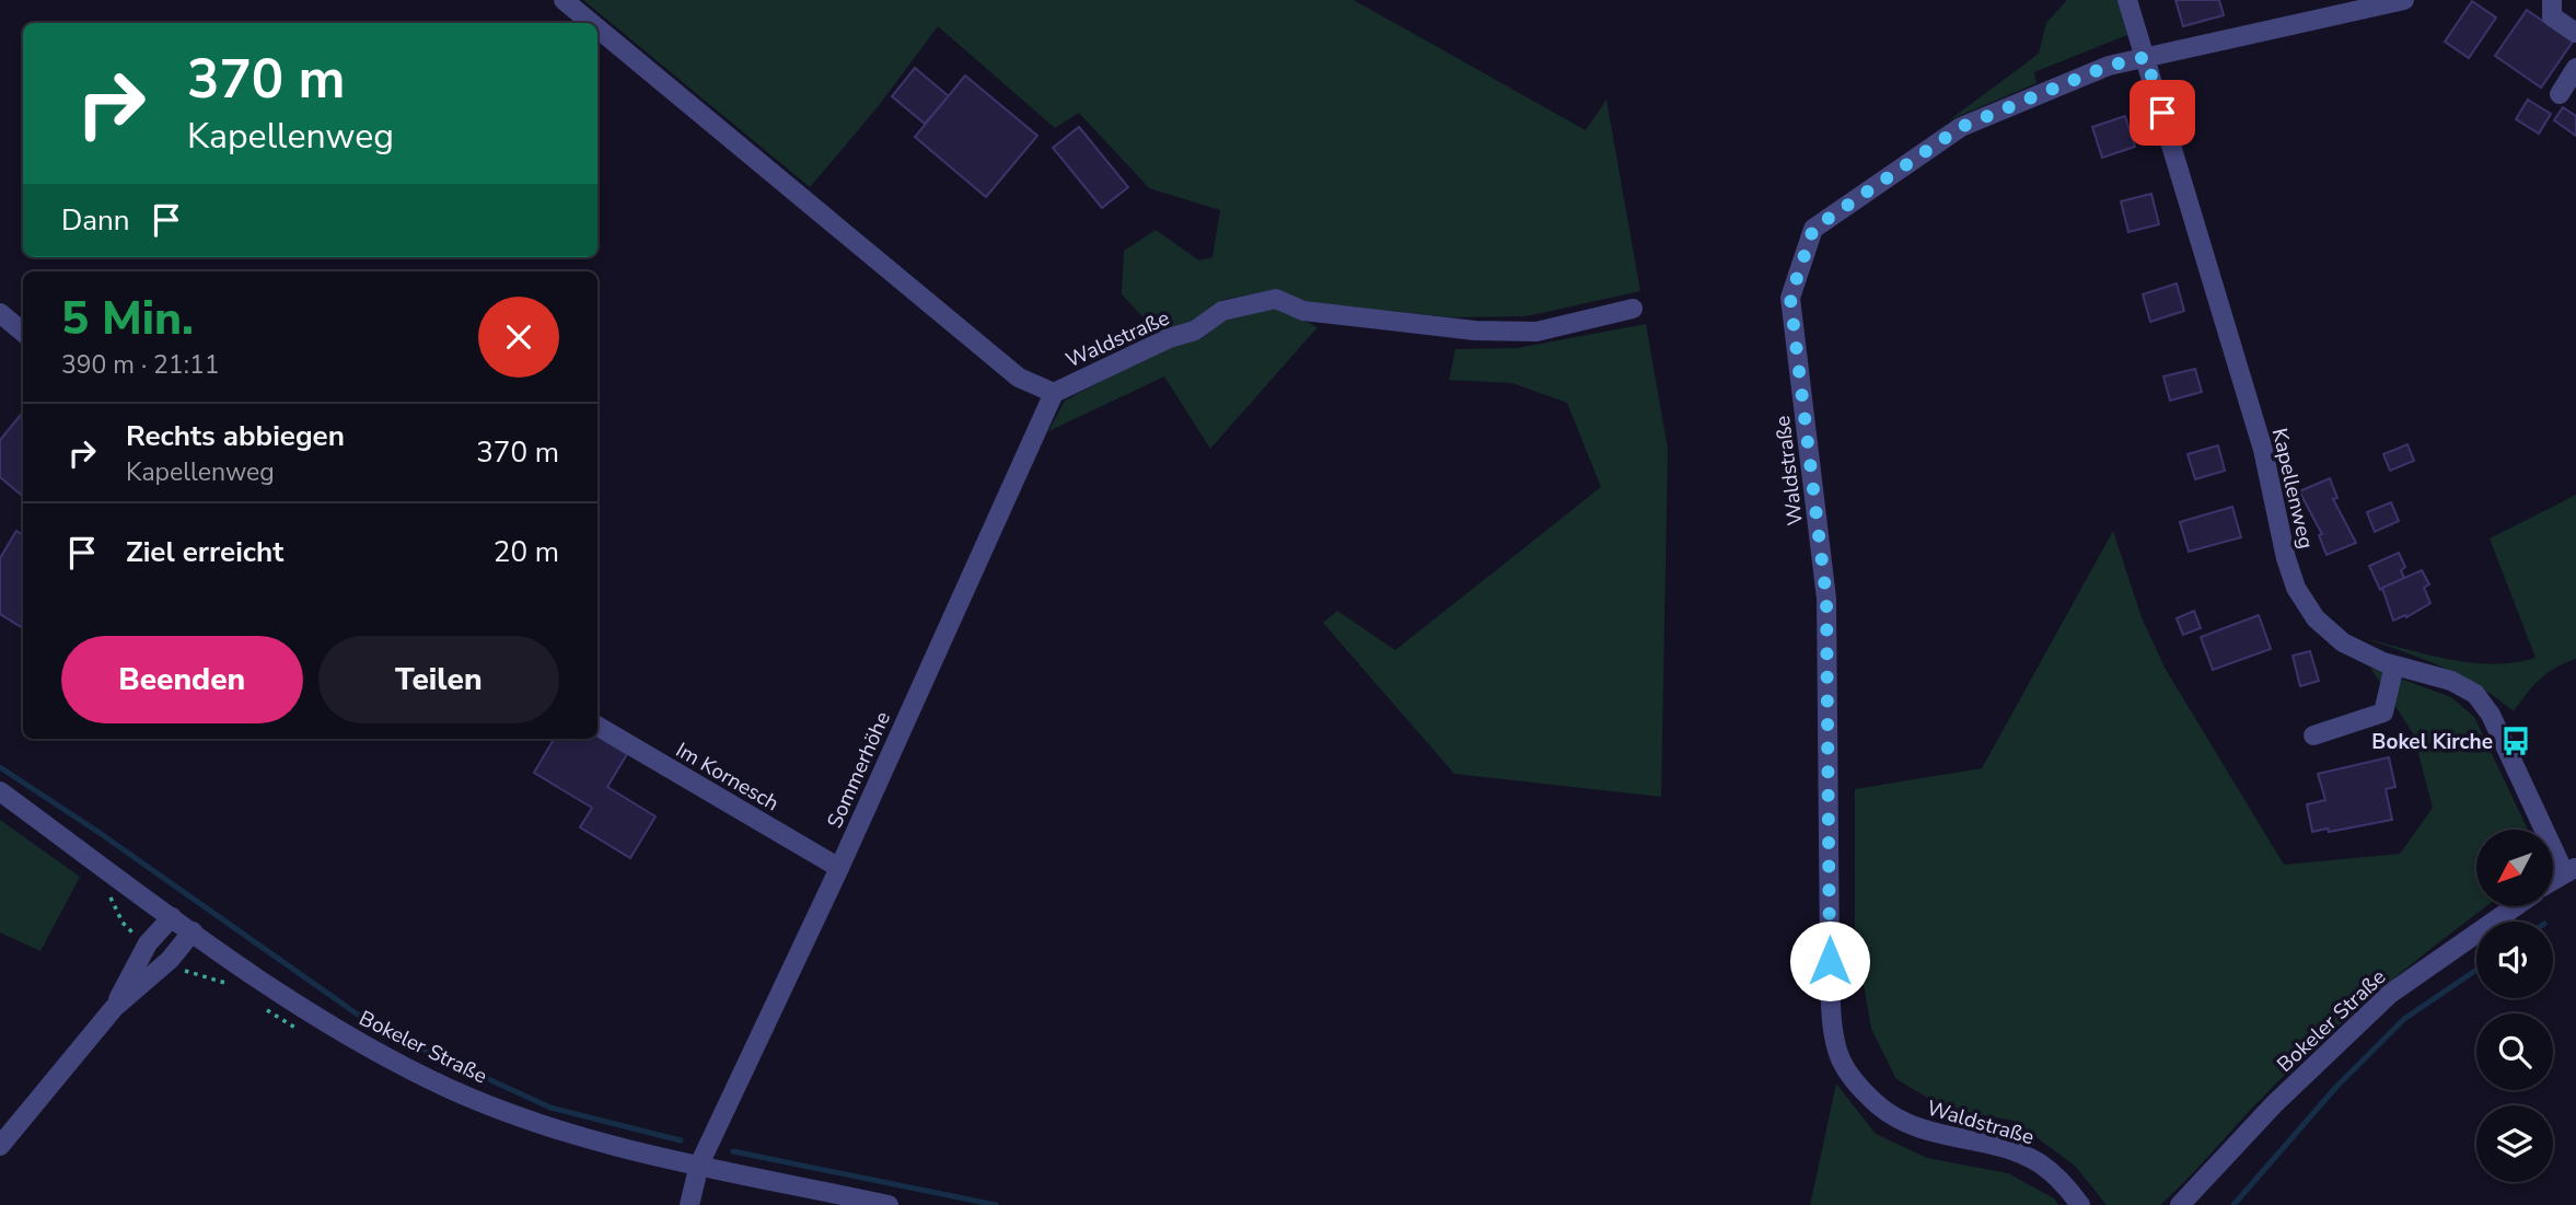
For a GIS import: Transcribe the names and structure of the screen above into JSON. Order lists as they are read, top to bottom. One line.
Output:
{"streets":{"street":["Waldstraße","Kapellenweg","Sommerhöhe","Im Kornesch","Bokeler Straße"]},"crossings":[["Waldstraße","Kapellenweg"],["Waldstraße","Sommerhöhe"],["Sommerhöhe","Im Kornesch"],["Sommerhöhe","Bokeler Straße"]],"places":{"bus stop":["Bokel Kirche"]},"north":"bottom left","page":{"turn":["370 m","Kapellenweg"],"then":"Dann","heading":["5 Min.","390 m · 21:11"],"list":[{"name":"Rechts abbiegen","note":"Kapellenweg","value":"370 m"},{"name":"Ziel erreicht","value":"20 m"}],"buttons":["Beenden","Teilen"]}}
